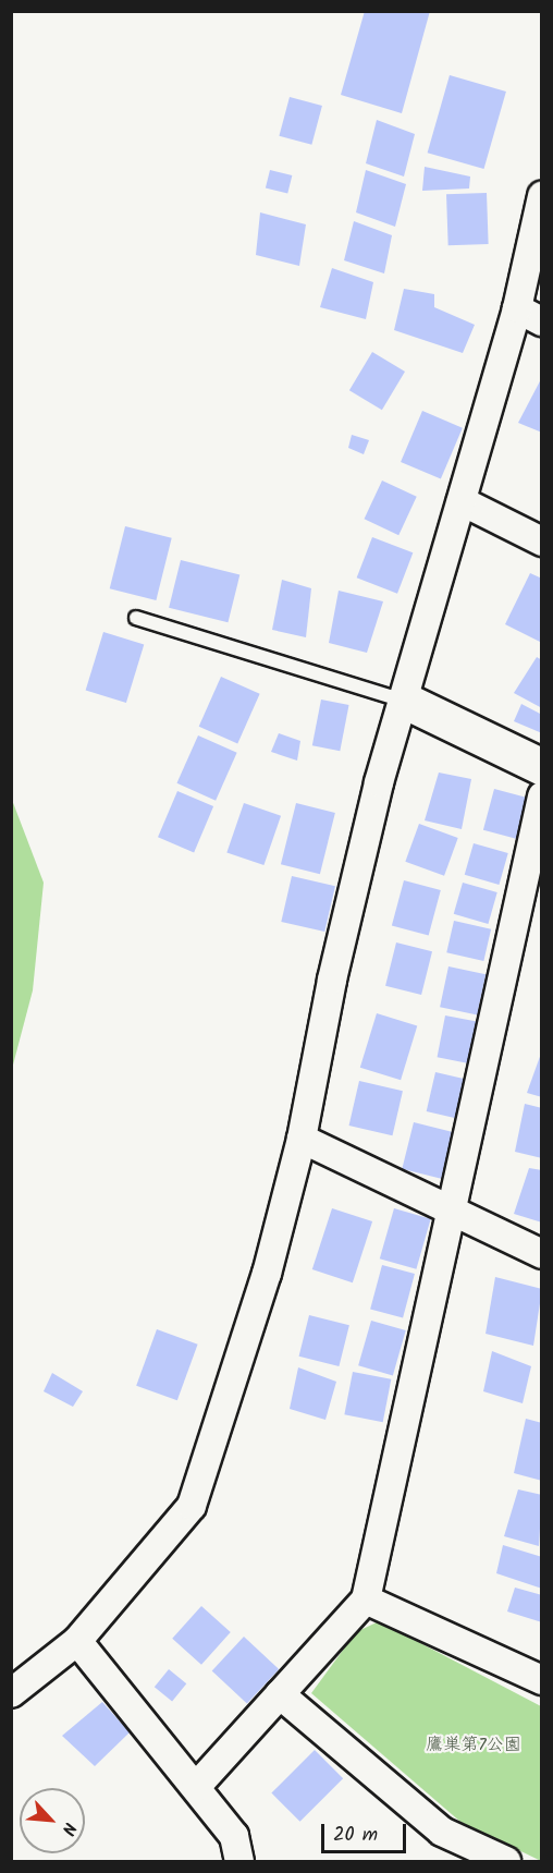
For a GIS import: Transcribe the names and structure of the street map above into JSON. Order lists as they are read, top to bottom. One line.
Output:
{"parks":["鷹巣第7公園"],"scale_bar":"20 m","north":"bottom right"}
